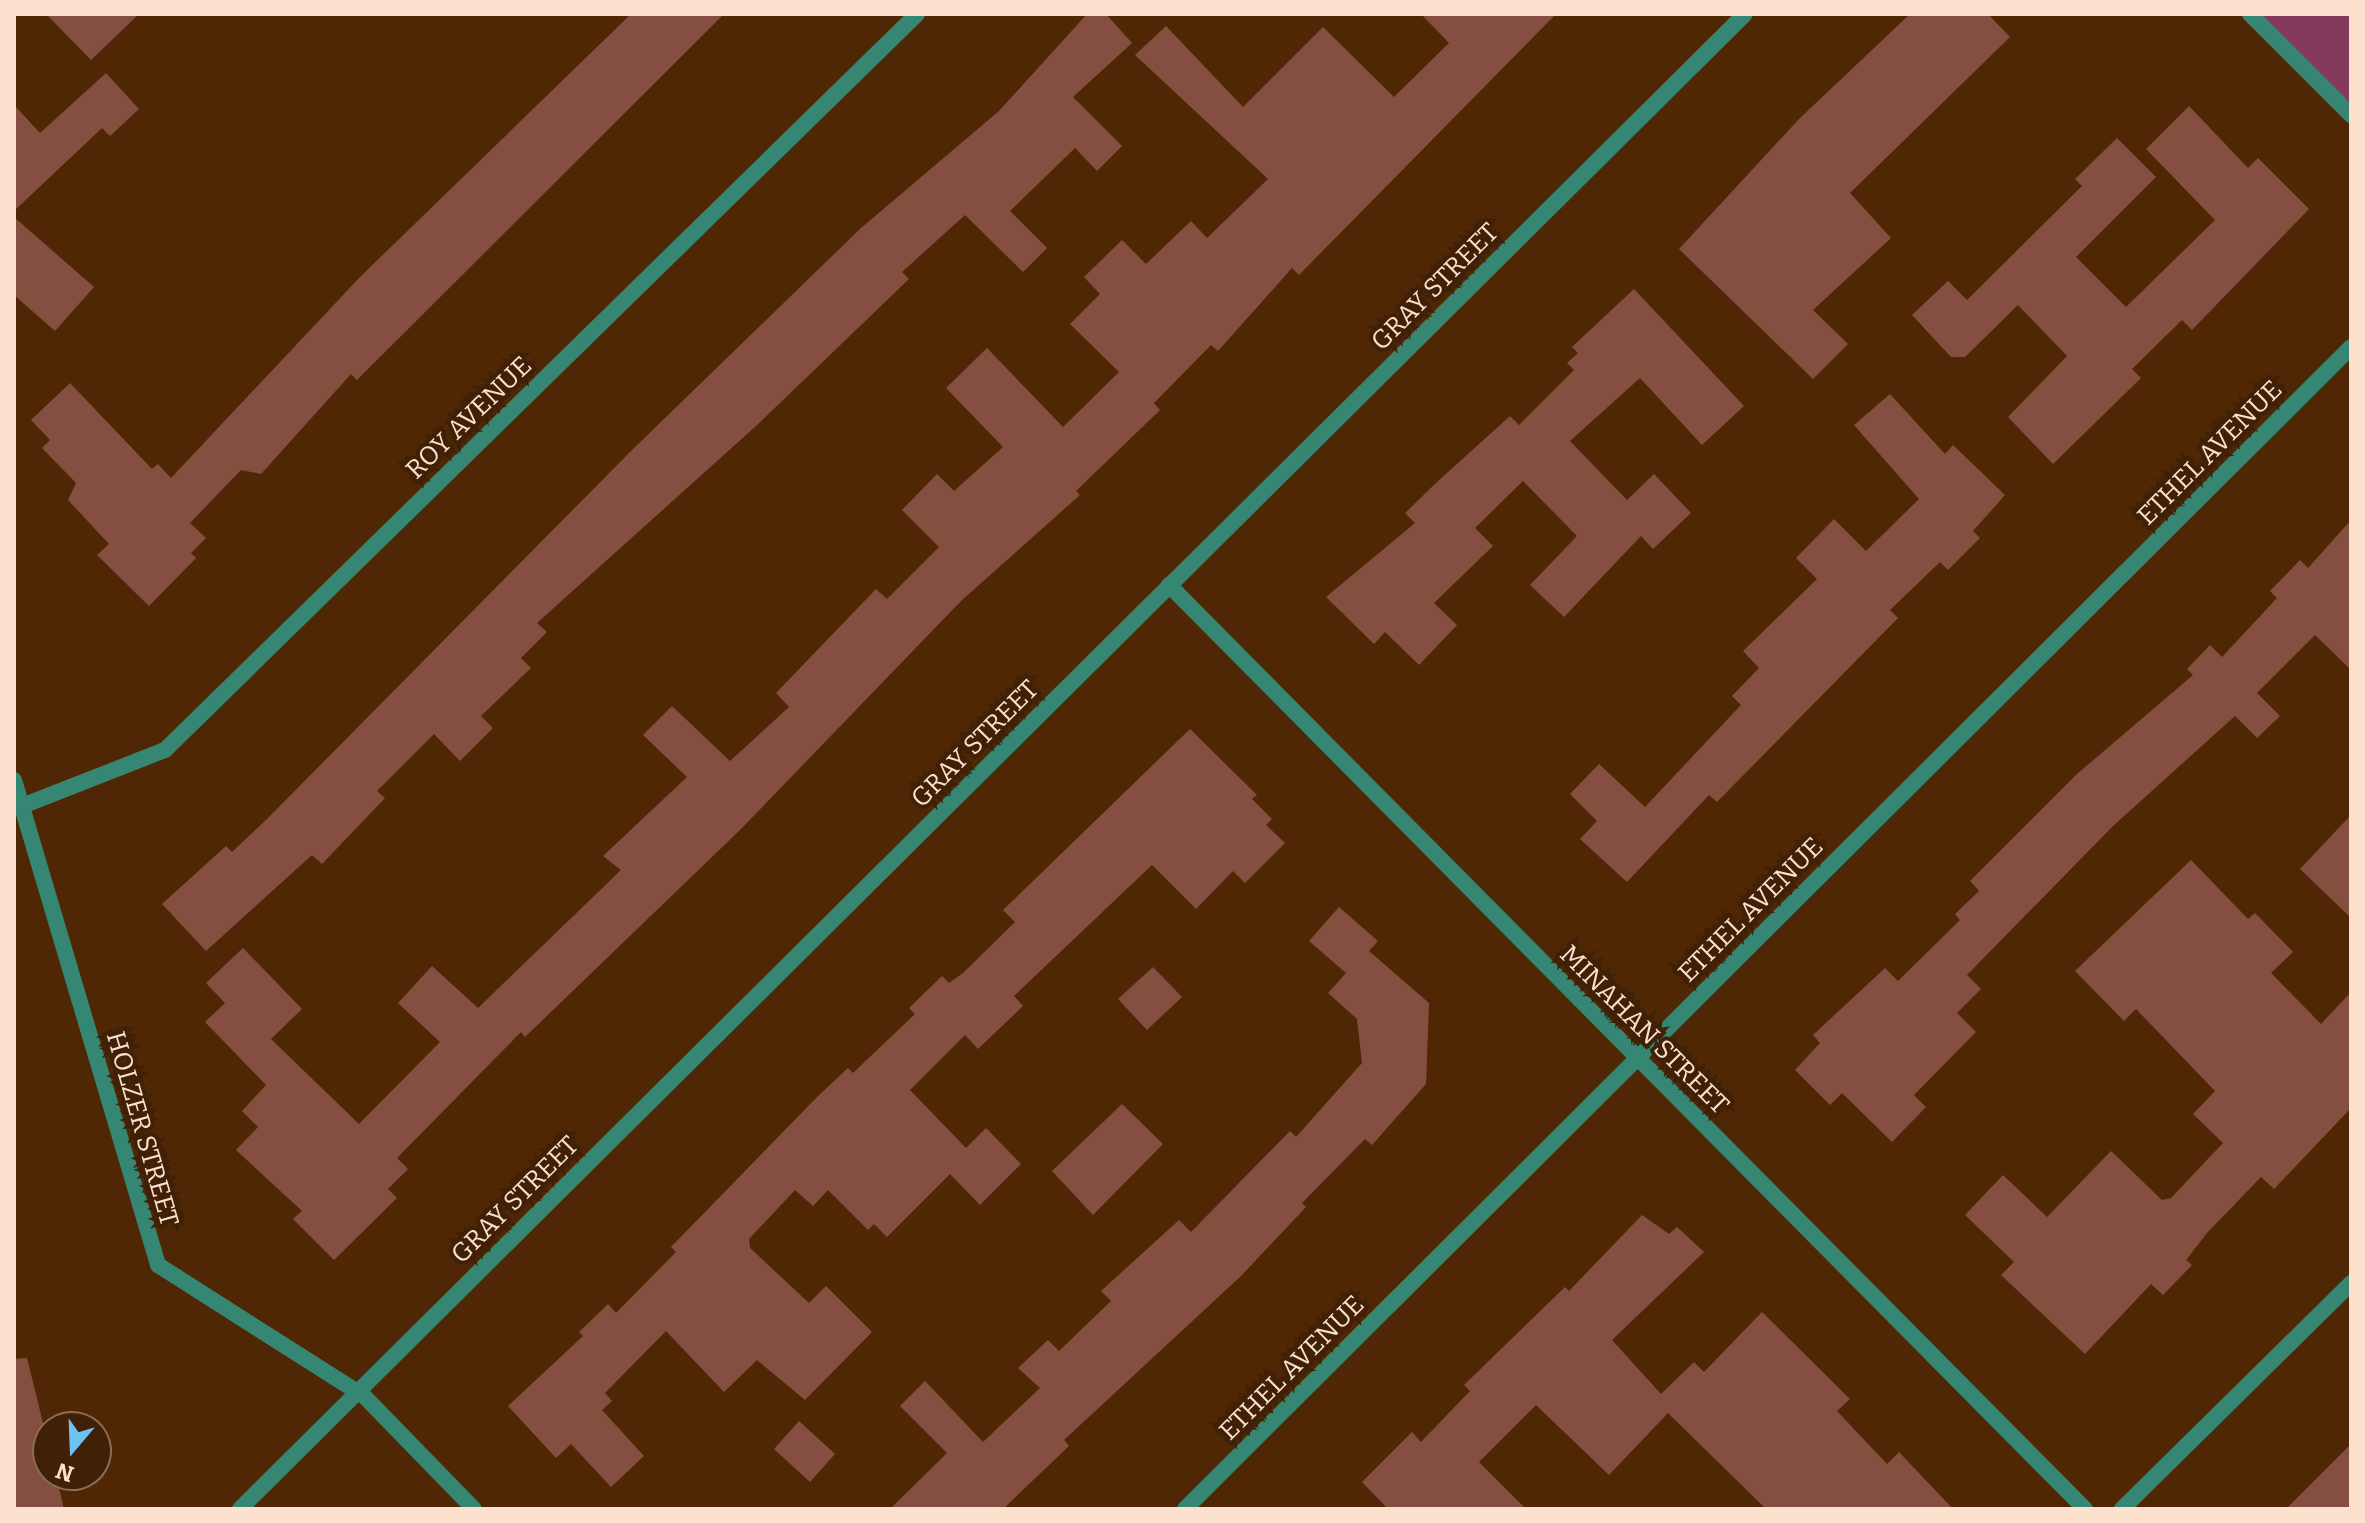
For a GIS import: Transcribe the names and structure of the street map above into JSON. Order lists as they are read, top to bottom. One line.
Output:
{"streets":{"street":["GRAY STREET","ROY AVENUE","ETHEL AVENUE","MINAHAN STREET","HOLZER STREET"]},"crossings":[["GRAY STREET","MINAHAN STREET"],["GRAY STREET","HOLZER STREET"],["ROY AVENUE","HOLZER STREET"],["ETHEL AVENUE","MINAHAN STREET"]],"north":"bottom"}
